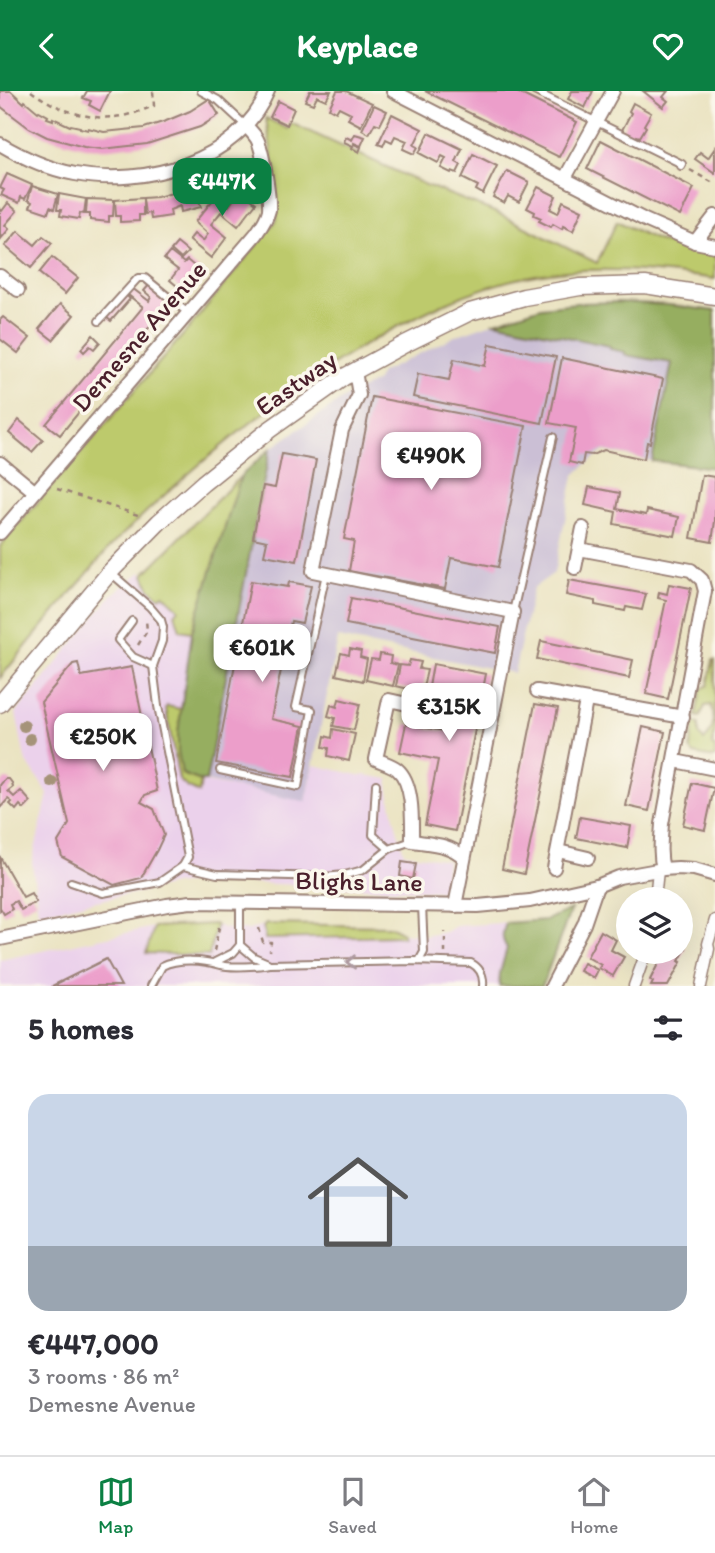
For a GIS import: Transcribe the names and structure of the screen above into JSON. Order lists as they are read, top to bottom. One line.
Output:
{"streets":{"street":["Demesne Avenue","Eastway","Blighs Lane"]},"page":{"header":"Keyplace","price":["€447K","€490K","€601K","€315K","€250K"],"heading":"5 homes","list":[{"name":"€447,000","note":"3 rooms · 86 m² · Demesne Avenue"}],"tabs":["Map","Saved","Home"]}}
